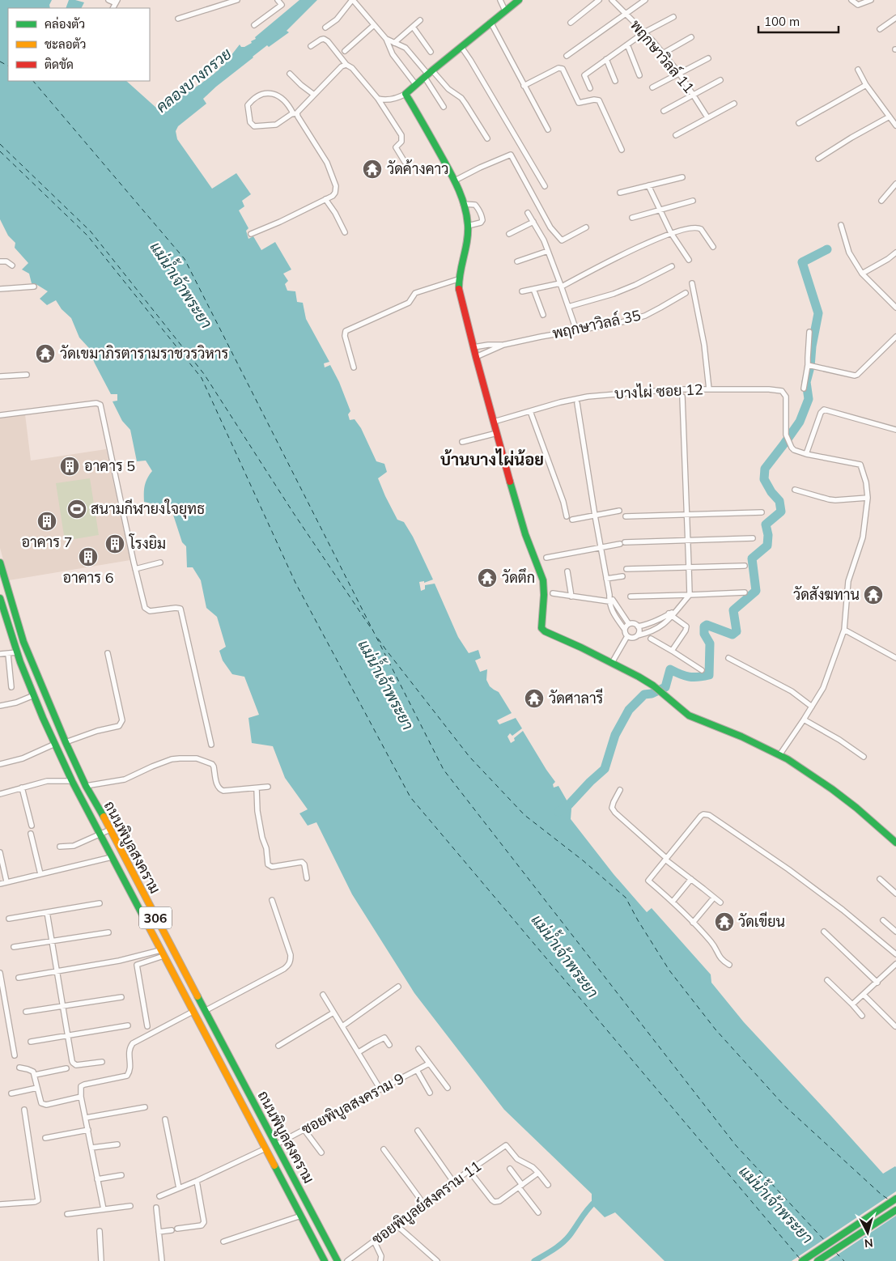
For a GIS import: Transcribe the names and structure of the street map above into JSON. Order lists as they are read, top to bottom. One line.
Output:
{"streets":{"main road":["ถนนพิบูลสงคราม","306"],"street":["พฤกษาวิลล์ 11","พฤกษาวิลล์ 35","บางไผ่ ซอย 12","ซอยพิบูลสงคราม 9","ซอยพิบูลย์สงคราม 11"]},"crossings":[["ถนนพิบูลสงคราม","ซอยพิบูลสงคราม 9"]],"districts":["บ้านบางไผ่น้อย"],"water":["คลองบางกรวย","แม่น้ำเจ้าพระยา"],"places":{"temple":["วัดค้างคาว","วัดเขมาภิรตารามราชวรวิหาร","วัดตึก","วัดสังฆทาน","วัดศาลารี","วัดเขียน"],"building":["อาคาร 5","อาคาร 7","โรงยิม","อาคาร 6"],"sports":["สนามกีฬายงใจยุทธ"]},"legend":["คล่องตัว","ชะลอตัว","ติดขัด"],"scale_bar":"100 m","north":"bottom"}
